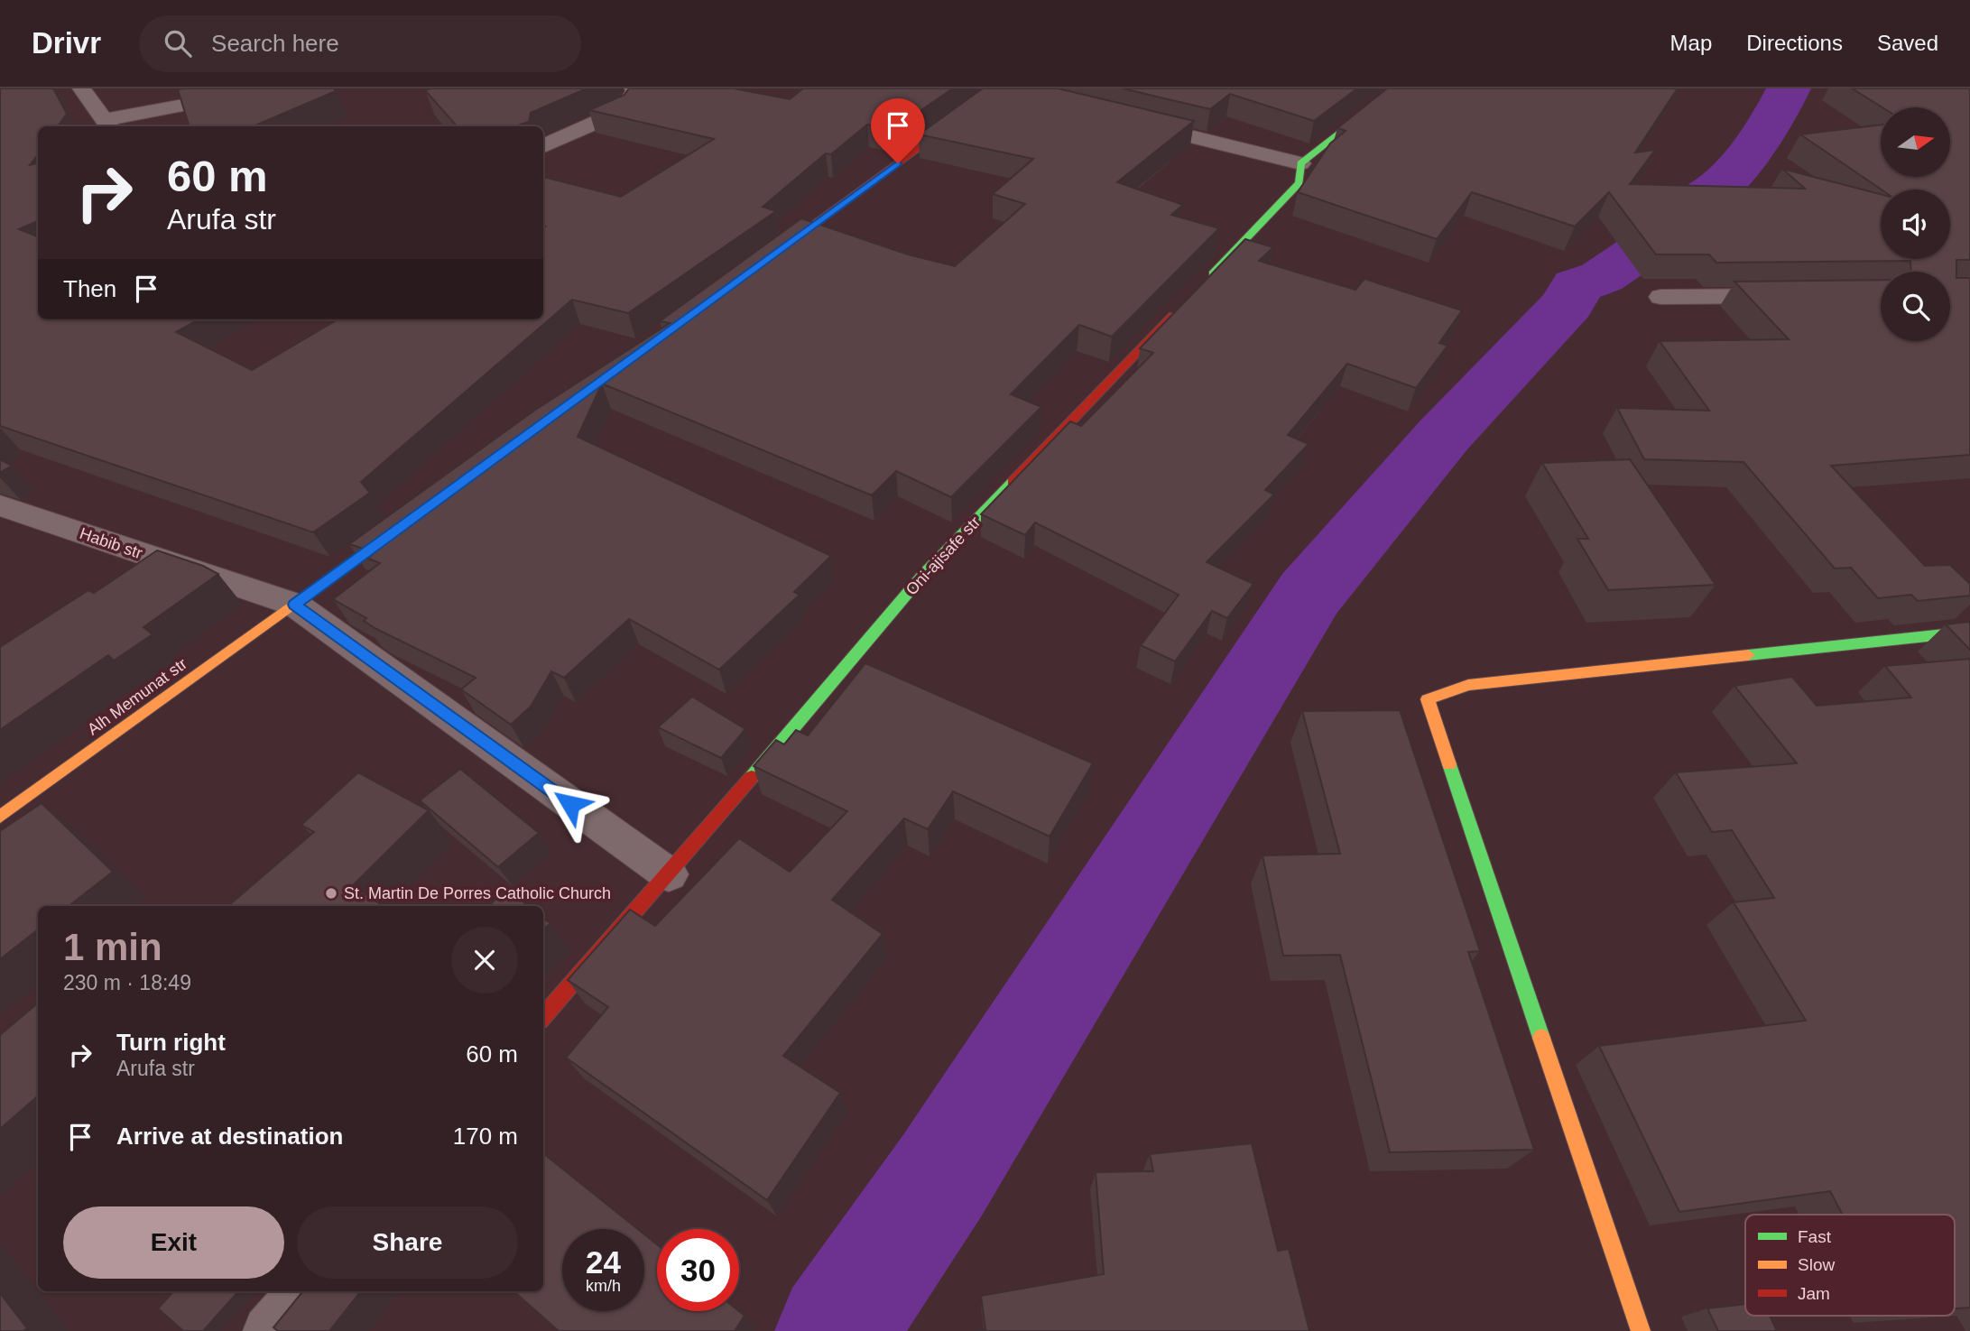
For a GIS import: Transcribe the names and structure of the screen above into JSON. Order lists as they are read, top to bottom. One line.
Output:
{"streets":{"street":["Habib str","Oni-ajisafe str","Alh Memunat str"]},"crossings":[["Habib str","Alh Memunat str"]],"places":["St. Martin De Porres Catholic Church"],"legend":["Fast","Slow","Jam"],"north":"right","page":{"header":"Drivr","search":"Search here","nav":["Map","Directions","Saved"],"turn":["60 m","Arufa str"],"then":"Then","heading":["1 min","230 m · 18:49"],"list":[{"name":"Turn right","note":"Arufa str","value":"60 m"},{"name":"Arrive at destination","value":"170 m"}],"buttons":["Exit","Share"],"speed":"24 km/h","limit":"30"}}
